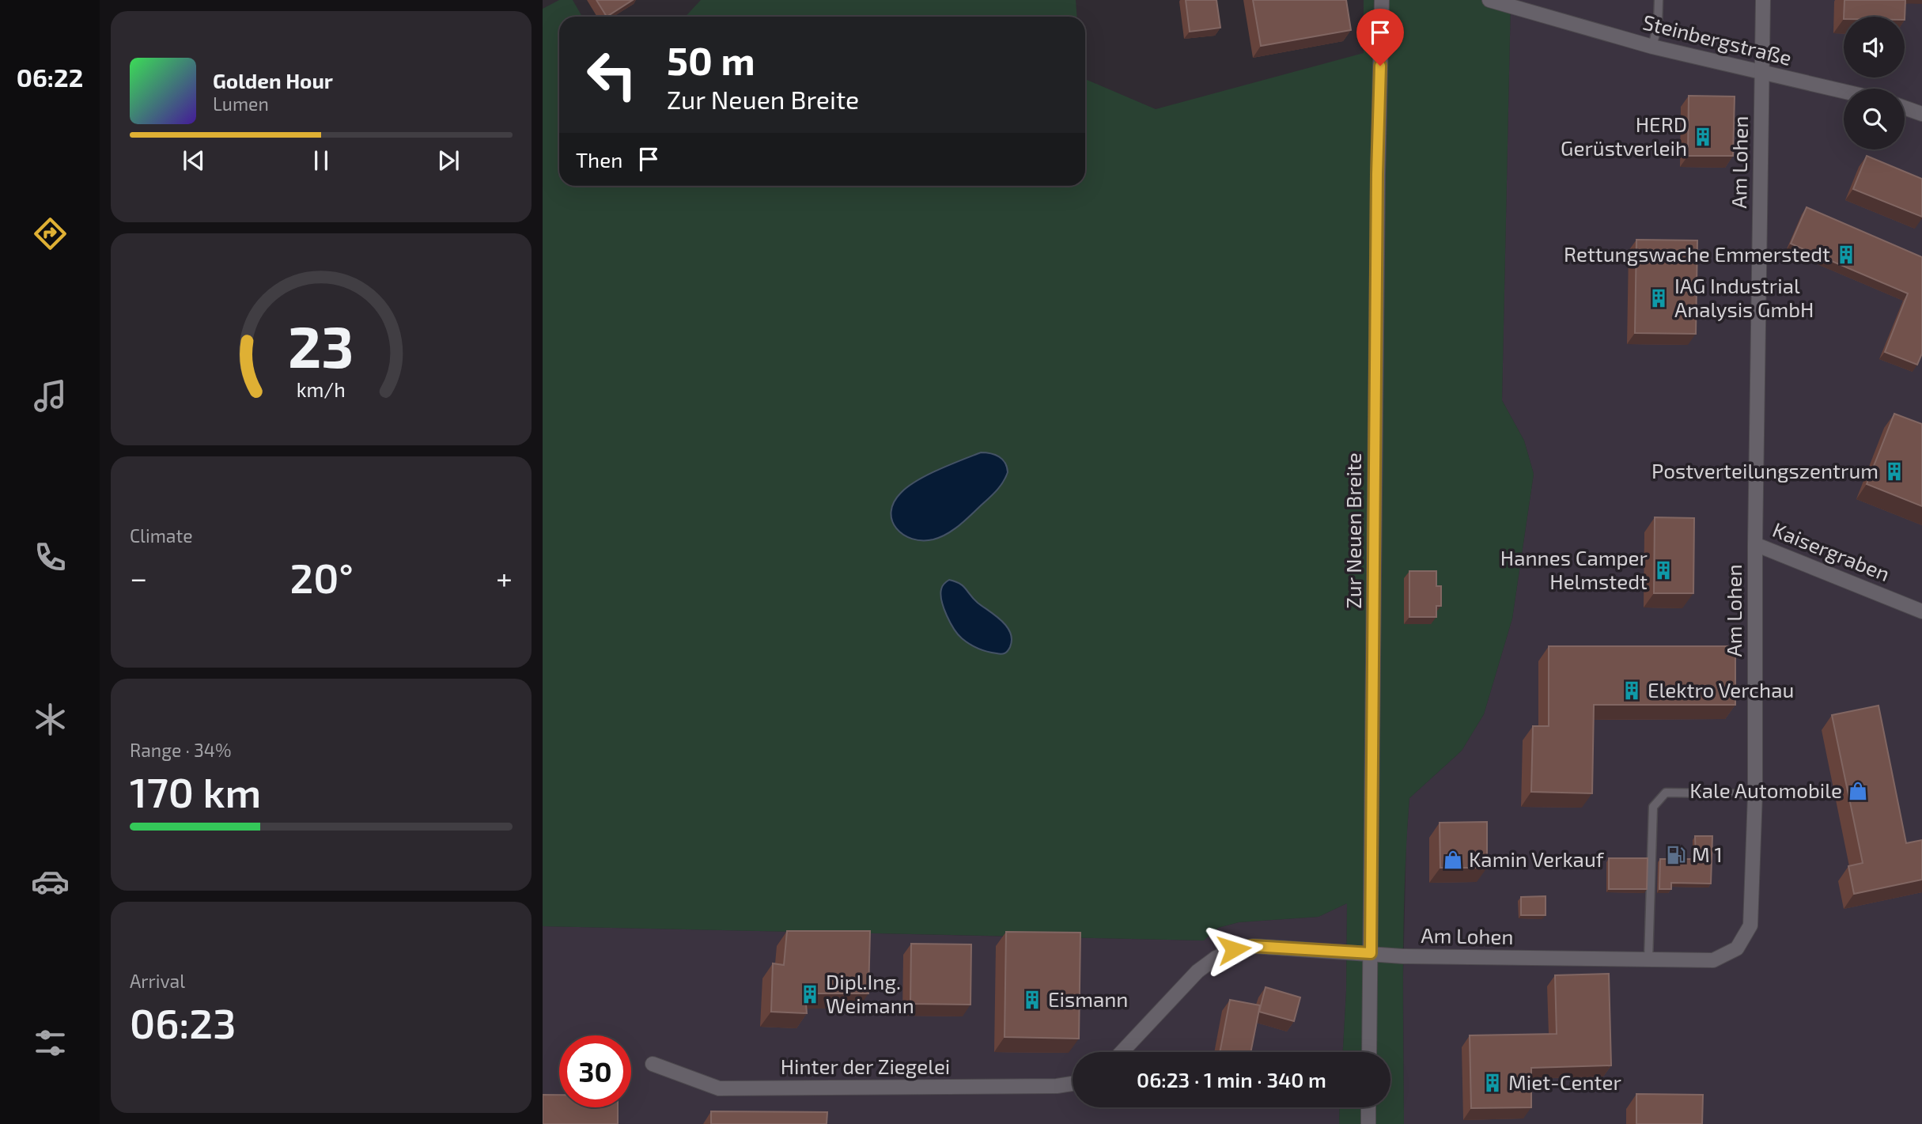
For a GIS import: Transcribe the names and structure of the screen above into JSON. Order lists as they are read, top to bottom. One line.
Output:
{"streets":{"street":["Steinbergstraße","Am Lohen","Zur Neuen Breite","Kaisergraben","Hinter der Ziegelei"]},"crossings":[["Steinbergstraße","Am Lohen"],["Am Lohen","Zur Neuen Breite"],["Am Lohen","Kaisergraben"]],"places":{"building":["HERD Gerüstverleih","Rettungswache Emmerstedt","IAG Industrial Analysis GmbH","Postverteilungszentrum","Hannes Camper Helmstedt","Elektro Verchau","Dipl.Ing. Weimann","Eismann","Miet-Center"],"shop":["Kale Automobile","Kamin Verkauf"],"fuel station":["M 1"]},"page":{"tabs":"06:22","turn":["50 m","Zur Neuen Breite"],"song":["Golden Hour","Lumen"],"then":"Then","tile":["Climate",["Range · 34%","170 km"],["Arrival","06:23"]],"heat":["−","20°","+"],"limit":"30","trip":"06:23 · 1 min · 340 m","gauge":["23","km/h"]}}
